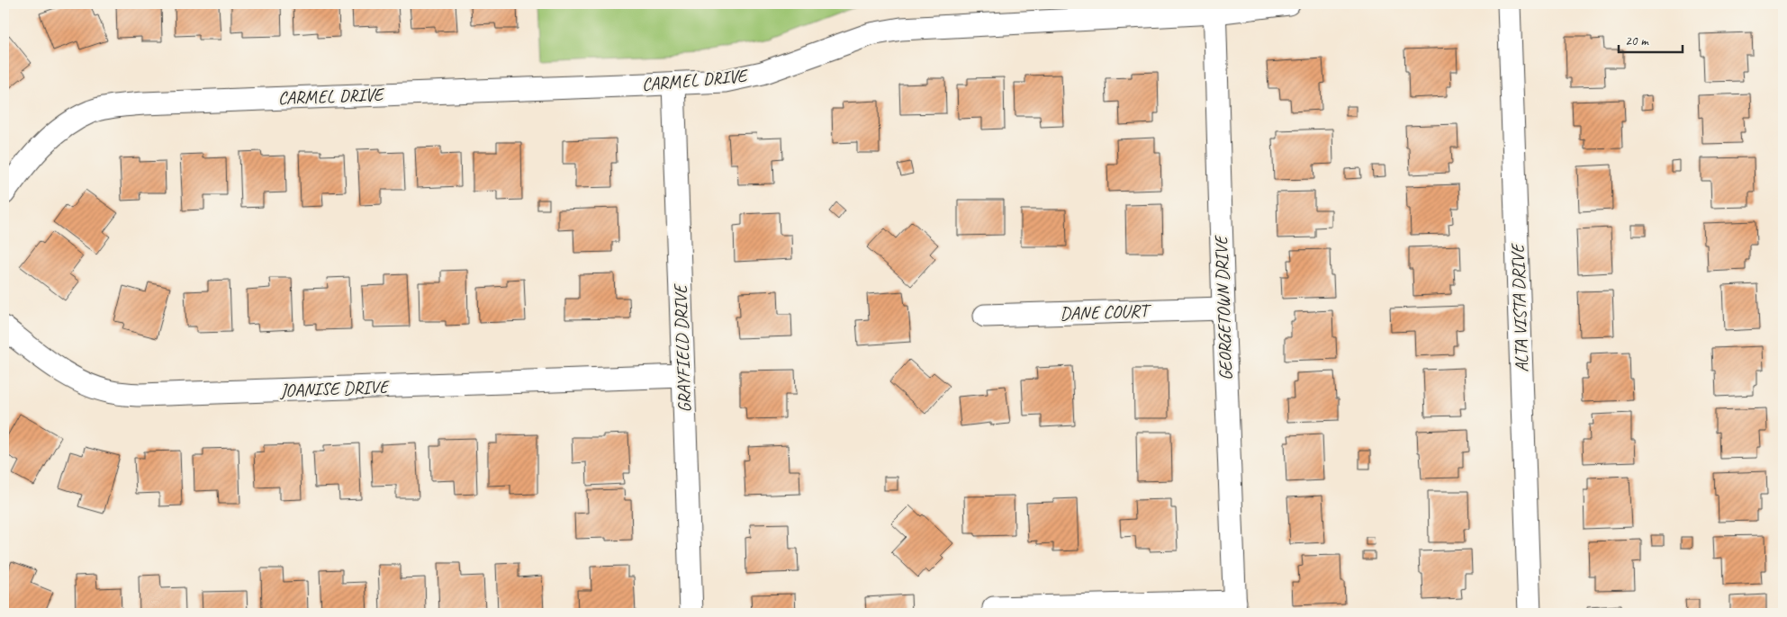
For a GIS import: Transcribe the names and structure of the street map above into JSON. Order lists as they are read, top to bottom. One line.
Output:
{"streets":{"street":["CARMEL DRIVE","GEORGETOWN DRIVE","ALTA VISTA DRIVE","DANE COURT","GRAYFIELD DRIVE","JOANISE DRIVE"]},"crossings":[["CARMEL DRIVE","GEORGETOWN DRIVE"],["CARMEL DRIVE","GRAYFIELD DRIVE"],["GEORGETOWN DRIVE","DANE COURT"],["GRAYFIELD DRIVE","JOANISE DRIVE"]],"scale_bar":"20 m"}
